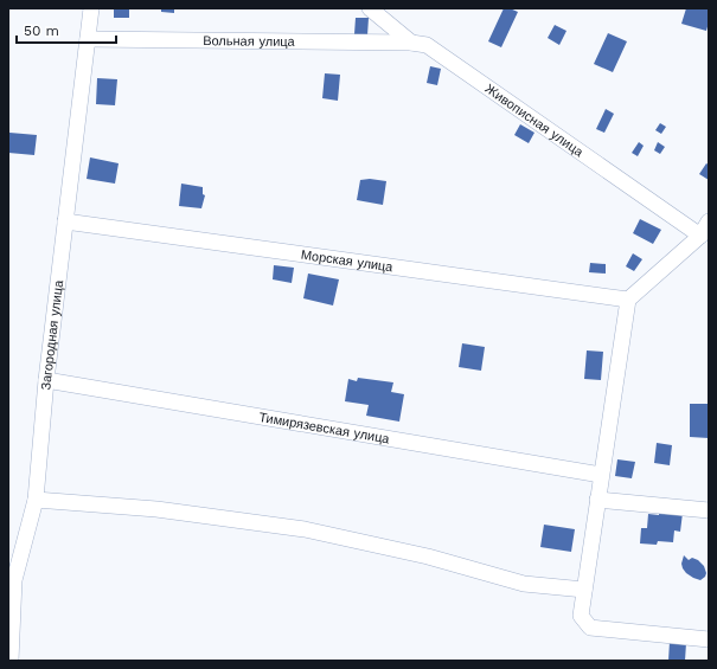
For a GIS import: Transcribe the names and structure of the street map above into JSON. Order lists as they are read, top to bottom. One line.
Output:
{"streets":{"street":["Вольная улица","Живописная улица","Морская улица","Загородная улица","Тимирязевская улица"]},"crossings":[["Вольная улица","Живописная улица"],["Вольная улица","Загородная улица"],["Морская улица","Загородная улица"],["Загородная улица","Тимирязевская улица"]],"scale_bar":"50 m"}
